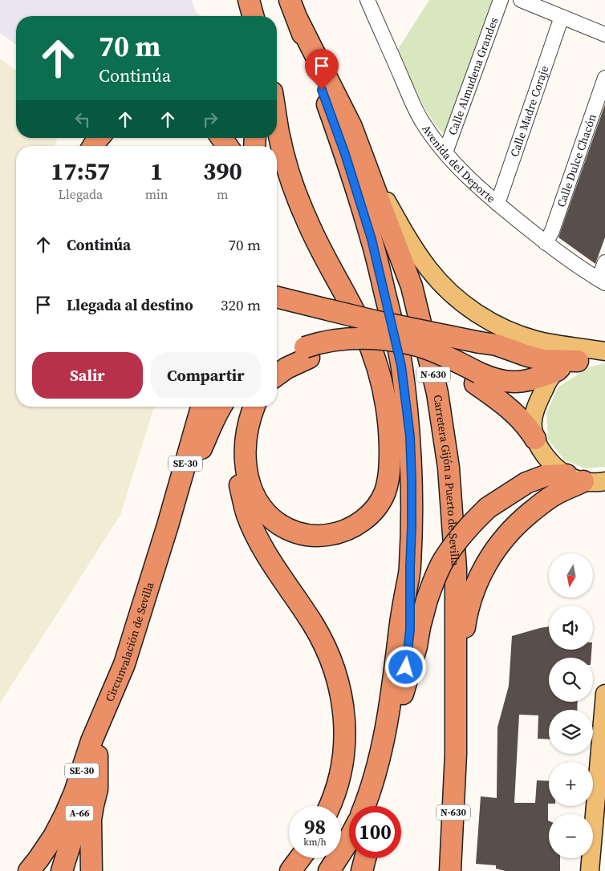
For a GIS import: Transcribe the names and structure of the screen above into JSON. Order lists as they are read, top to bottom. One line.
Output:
{"streets":{"highway":["N-630","SE-30","Carretera Gijón a Puerto de Sevilla","Circunvalación de Sevilla","A-66"],"street":["Calle Almudena Grandes","Calle Madre Coraje","Calle Dulce Chacón","Avenida del Deporte"]},"crossings":[["Calle Almudena Grandes","Avenida del Deporte"],["Calle Madre Coraje","Avenida del Deporte"],["Calle Dulce Chacón","Avenida del Deporte"],["Circunvalación de Sevilla","A-66"]],"north":"bottom","page":{"turn":["70 m","Continúa"],"eta":["17:57","Llegada","1","min","390","m"],"list":[{"name":"Continúa","value":"70 m"},{"name":"Llegada al destino","value":"320 m"}],"buttons":["Salir","Compartir"],"map_buttons":["+","−"],"speed":"98 km/h","limit":"100"}}
